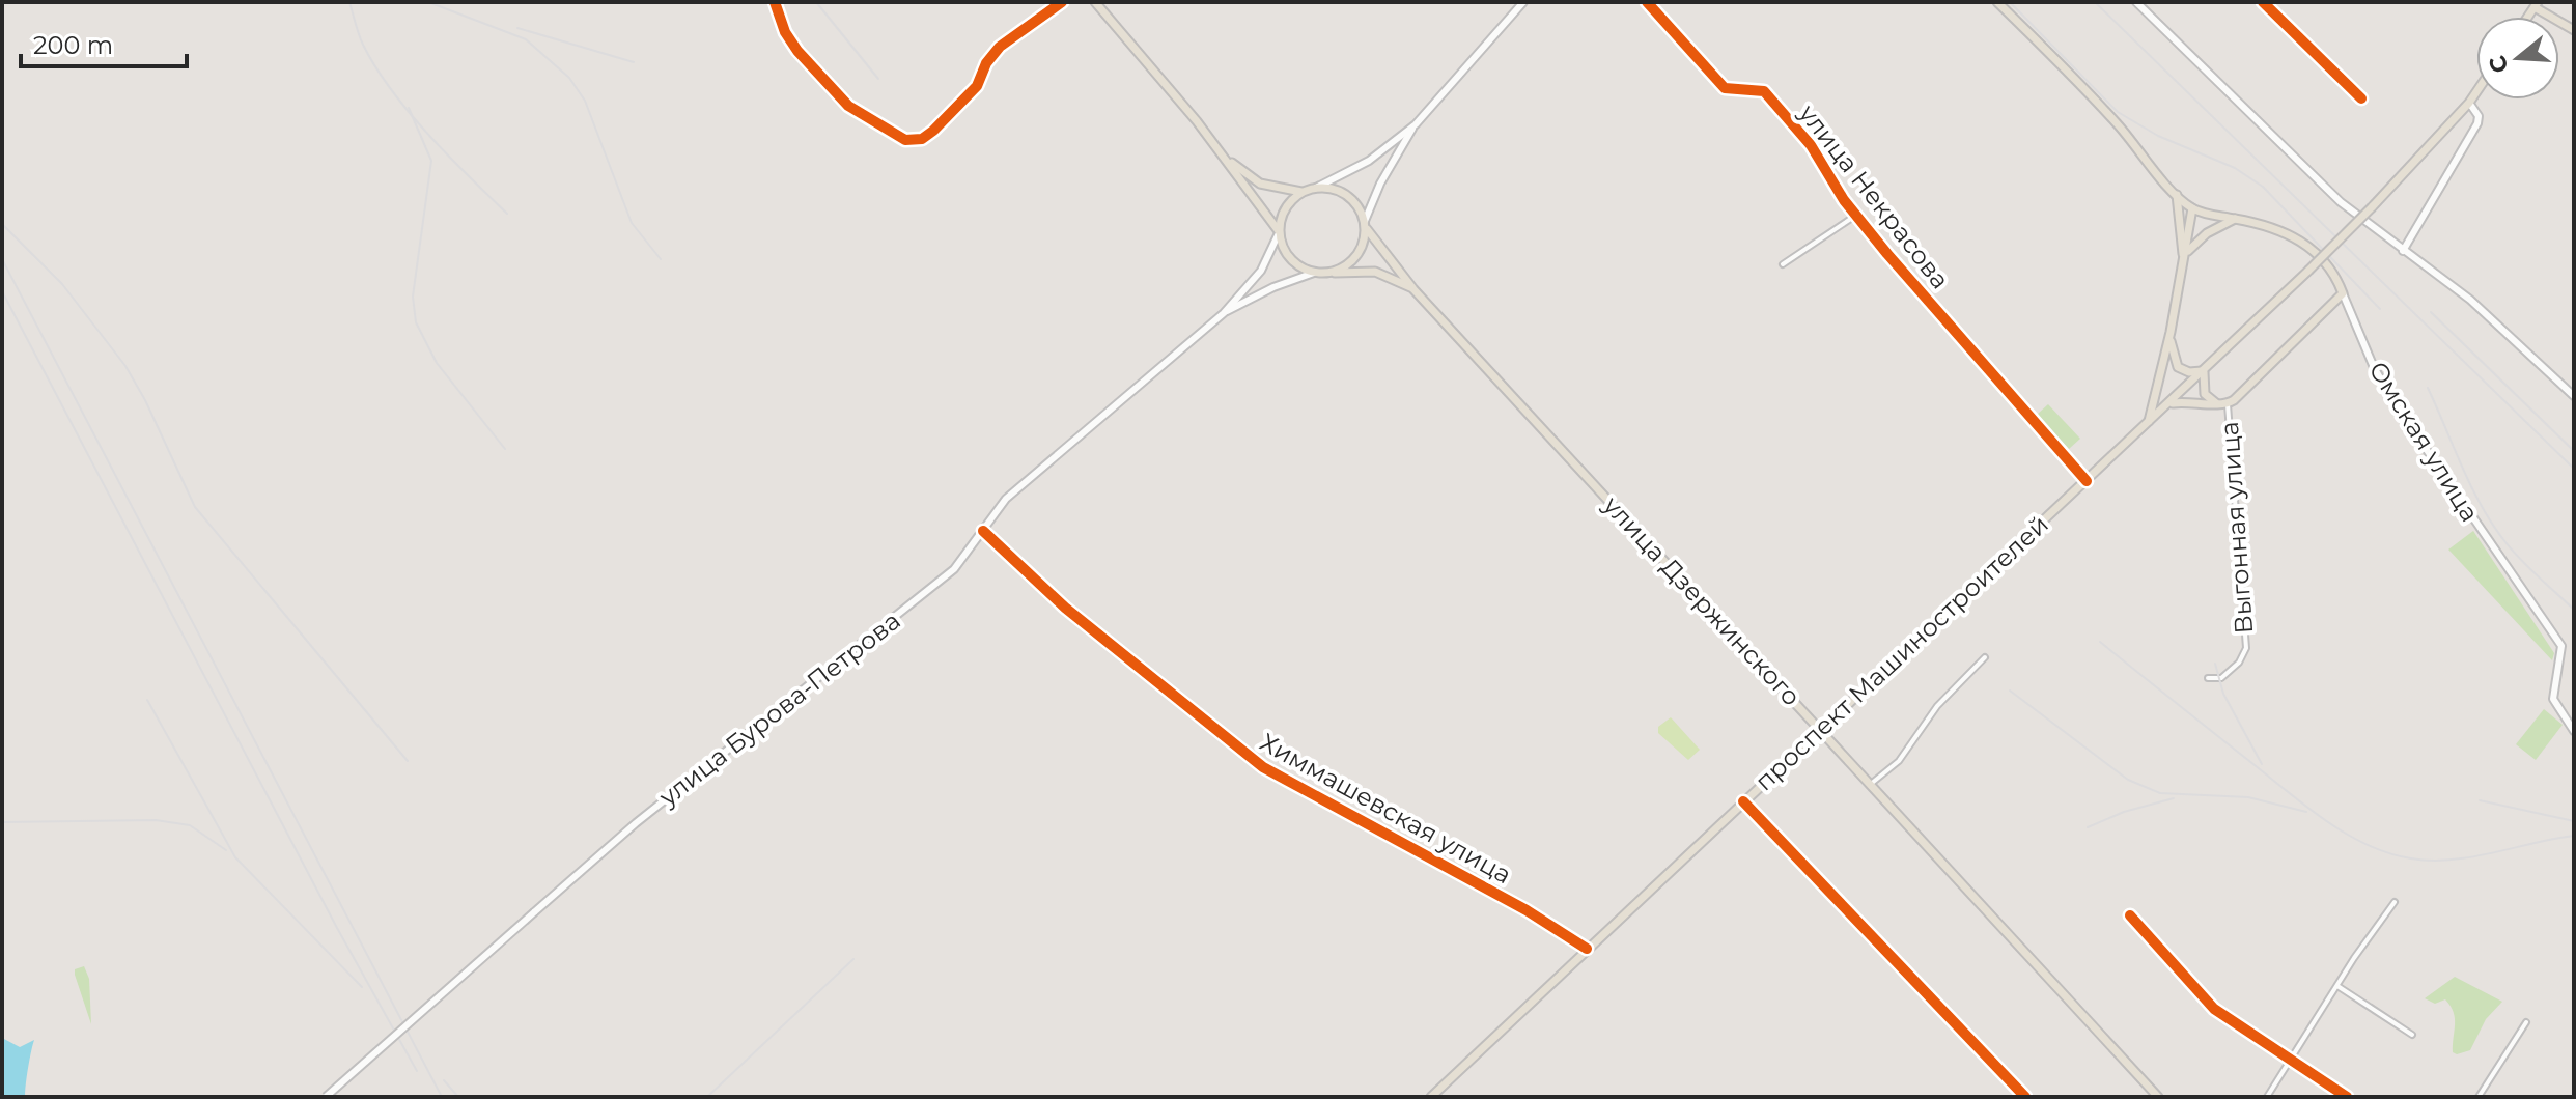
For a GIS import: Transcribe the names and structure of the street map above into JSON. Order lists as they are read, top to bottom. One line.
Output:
{"streets":{"main road":["Омская улица","улица Дзержинского","проспект Машиностроителей","улица Бурова-Петрова","Химмашевская улица"],"street":["улица Некрасова","Выгонная улица"]},"crossings":[["улица Некрасова","проспект Машиностроителей"],["улица Дзержинского","проспект Машиностроителей"],["улица Дзержинского","улица Бурова-Петрова"],["проспект Машиностроителей","Химмашевская улица"],["улица Бурова-Петрова","Химмашевская улица"]],"scale_bar":"200 m","north":"left"}
